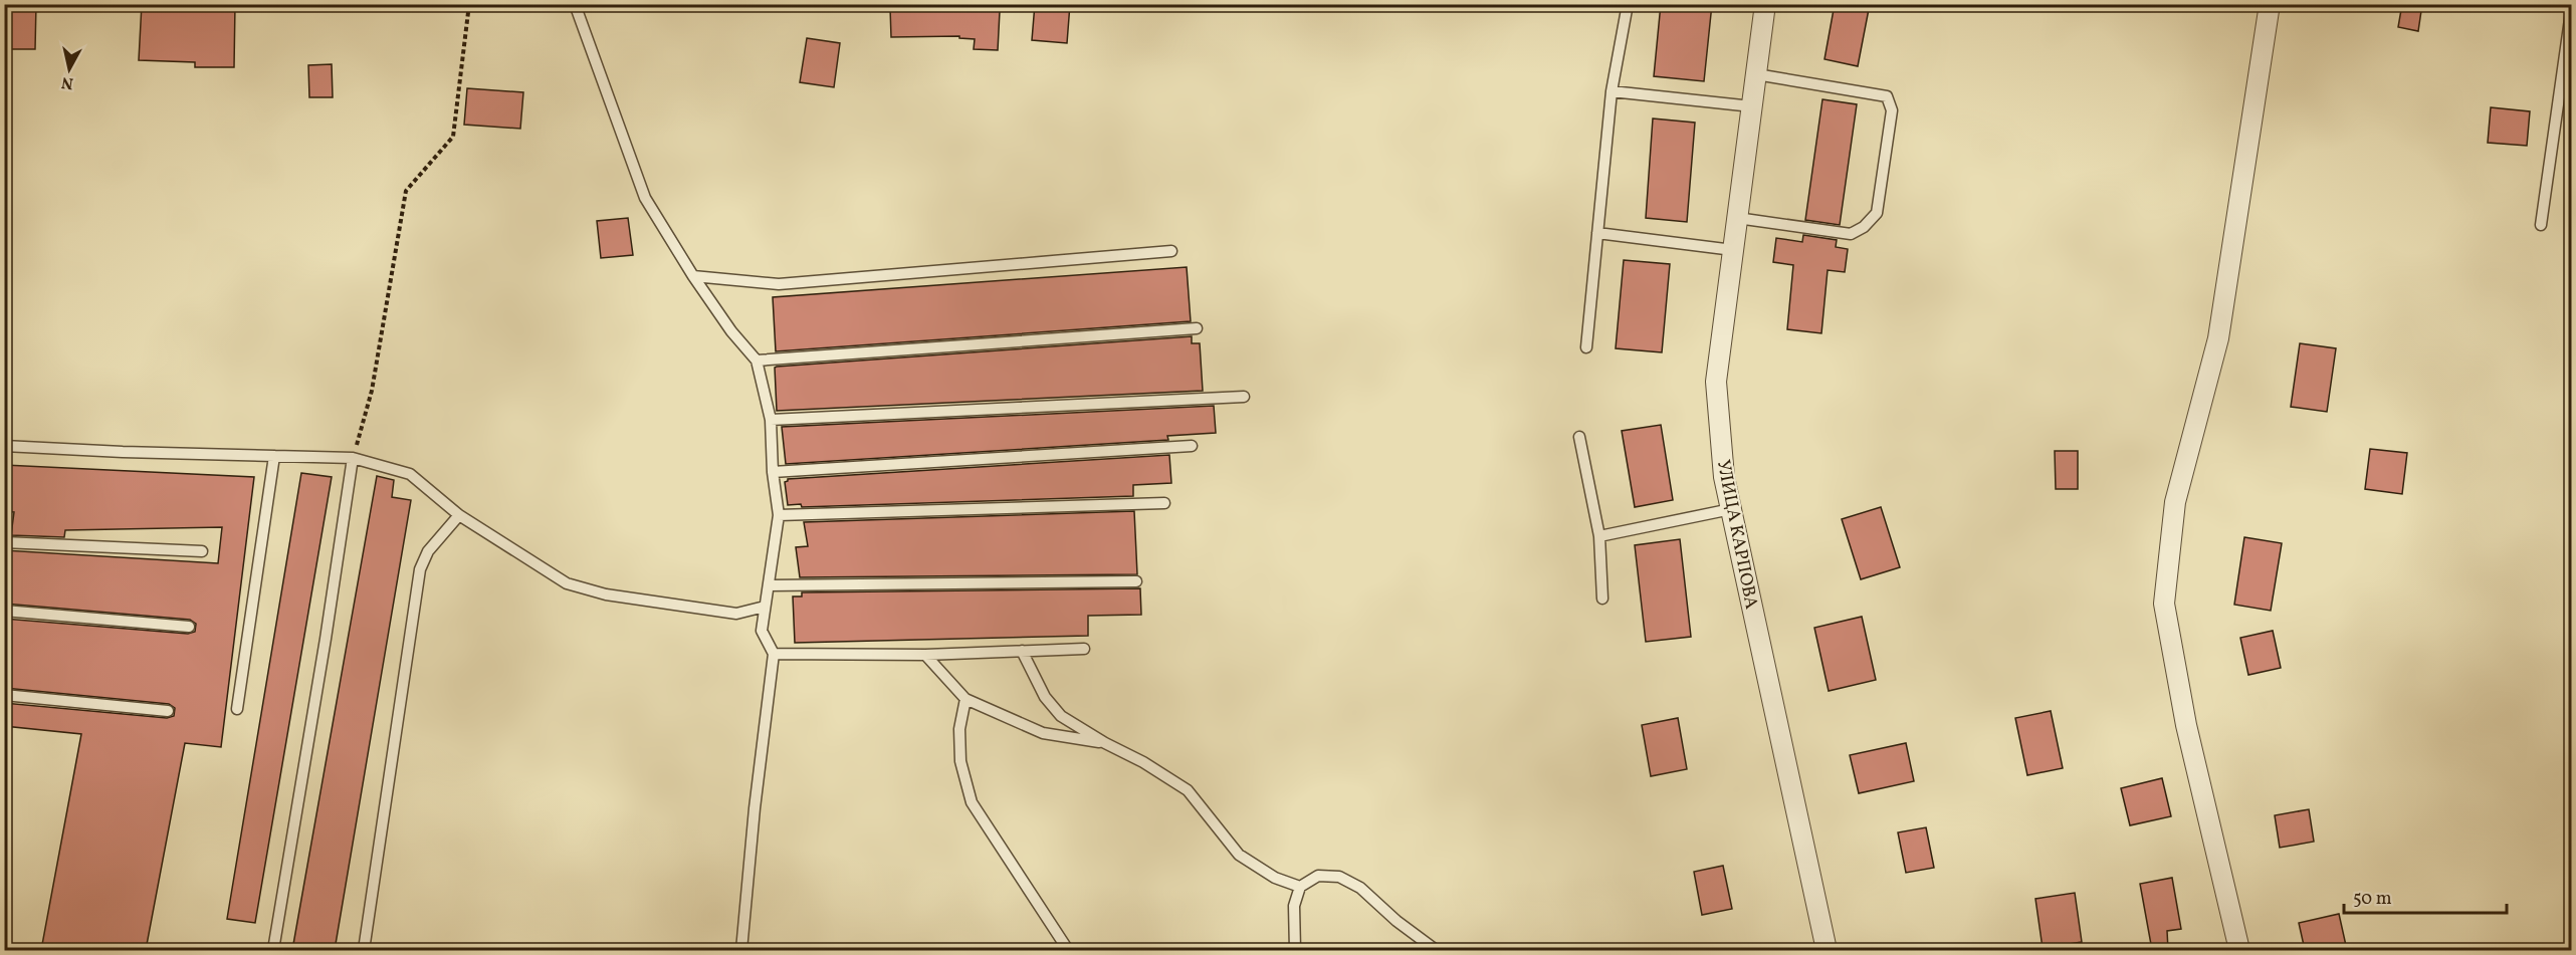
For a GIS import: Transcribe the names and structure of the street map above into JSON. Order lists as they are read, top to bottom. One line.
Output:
{"streets":{"street":["УЛИЦА КАРПОВА"]},"scale_bar":"50 m","north":"bottom"}
